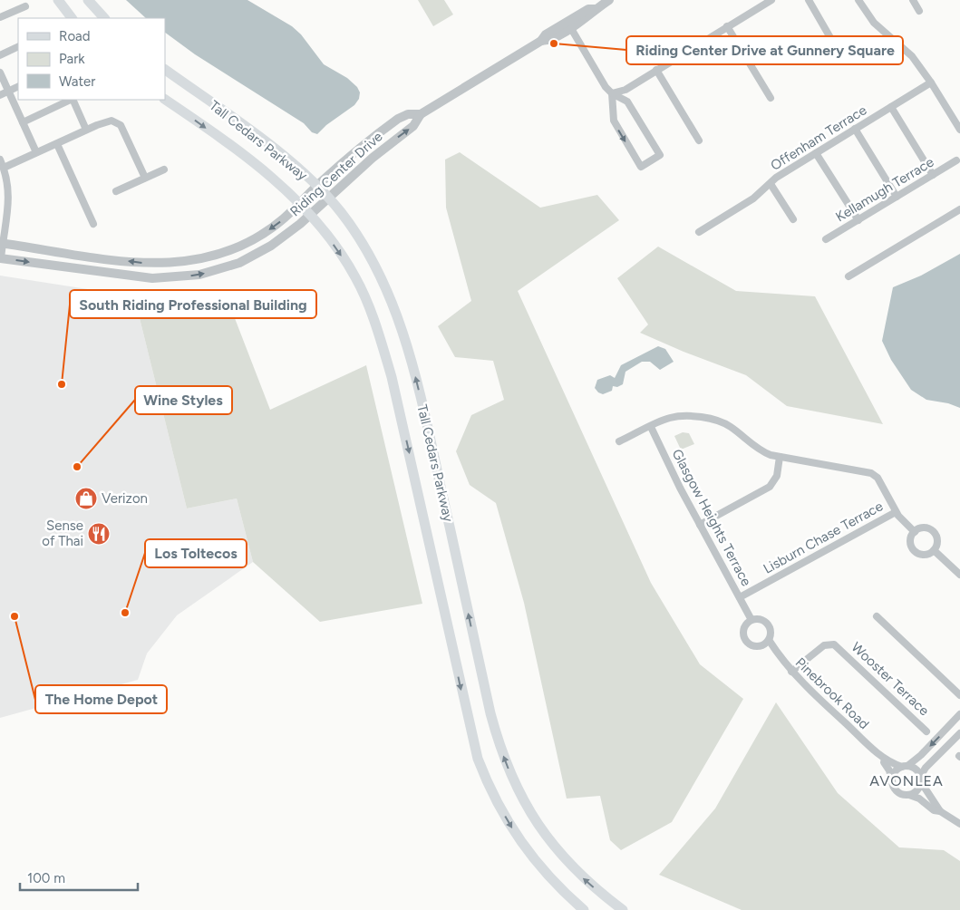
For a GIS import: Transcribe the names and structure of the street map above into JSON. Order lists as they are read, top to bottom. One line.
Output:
{"streets":{"main road":["Tall Cedars Parkway"],"street":["Offenham Terrace","Riding Center Drive","Kellamugh Terrace","Glasgow Heights Terrace","Lisburn Chase Terrace","Wooster Terrace","Pinebrook Road"]},"crossings":[["Tall Cedars Parkway","Riding Center Drive"],["Glasgow Heights Terrace","Lisburn Chase Terrace"],["Glasgow Heights Terrace","Pinebrook Road"],["Wooster Terrace","Pinebrook Road"]],"districts":["AVONLEA"],"places":{"other":["Riding Center Drive at Gunnery Square","South Riding Professional Building","Wine Styles","Los Toltecos","The Home Depot"],"shop":["Verizon"],"restaurant":["Sense of Thai"]},"legend":["Road","Park","Water"],"scale_bar":"100 m"}
